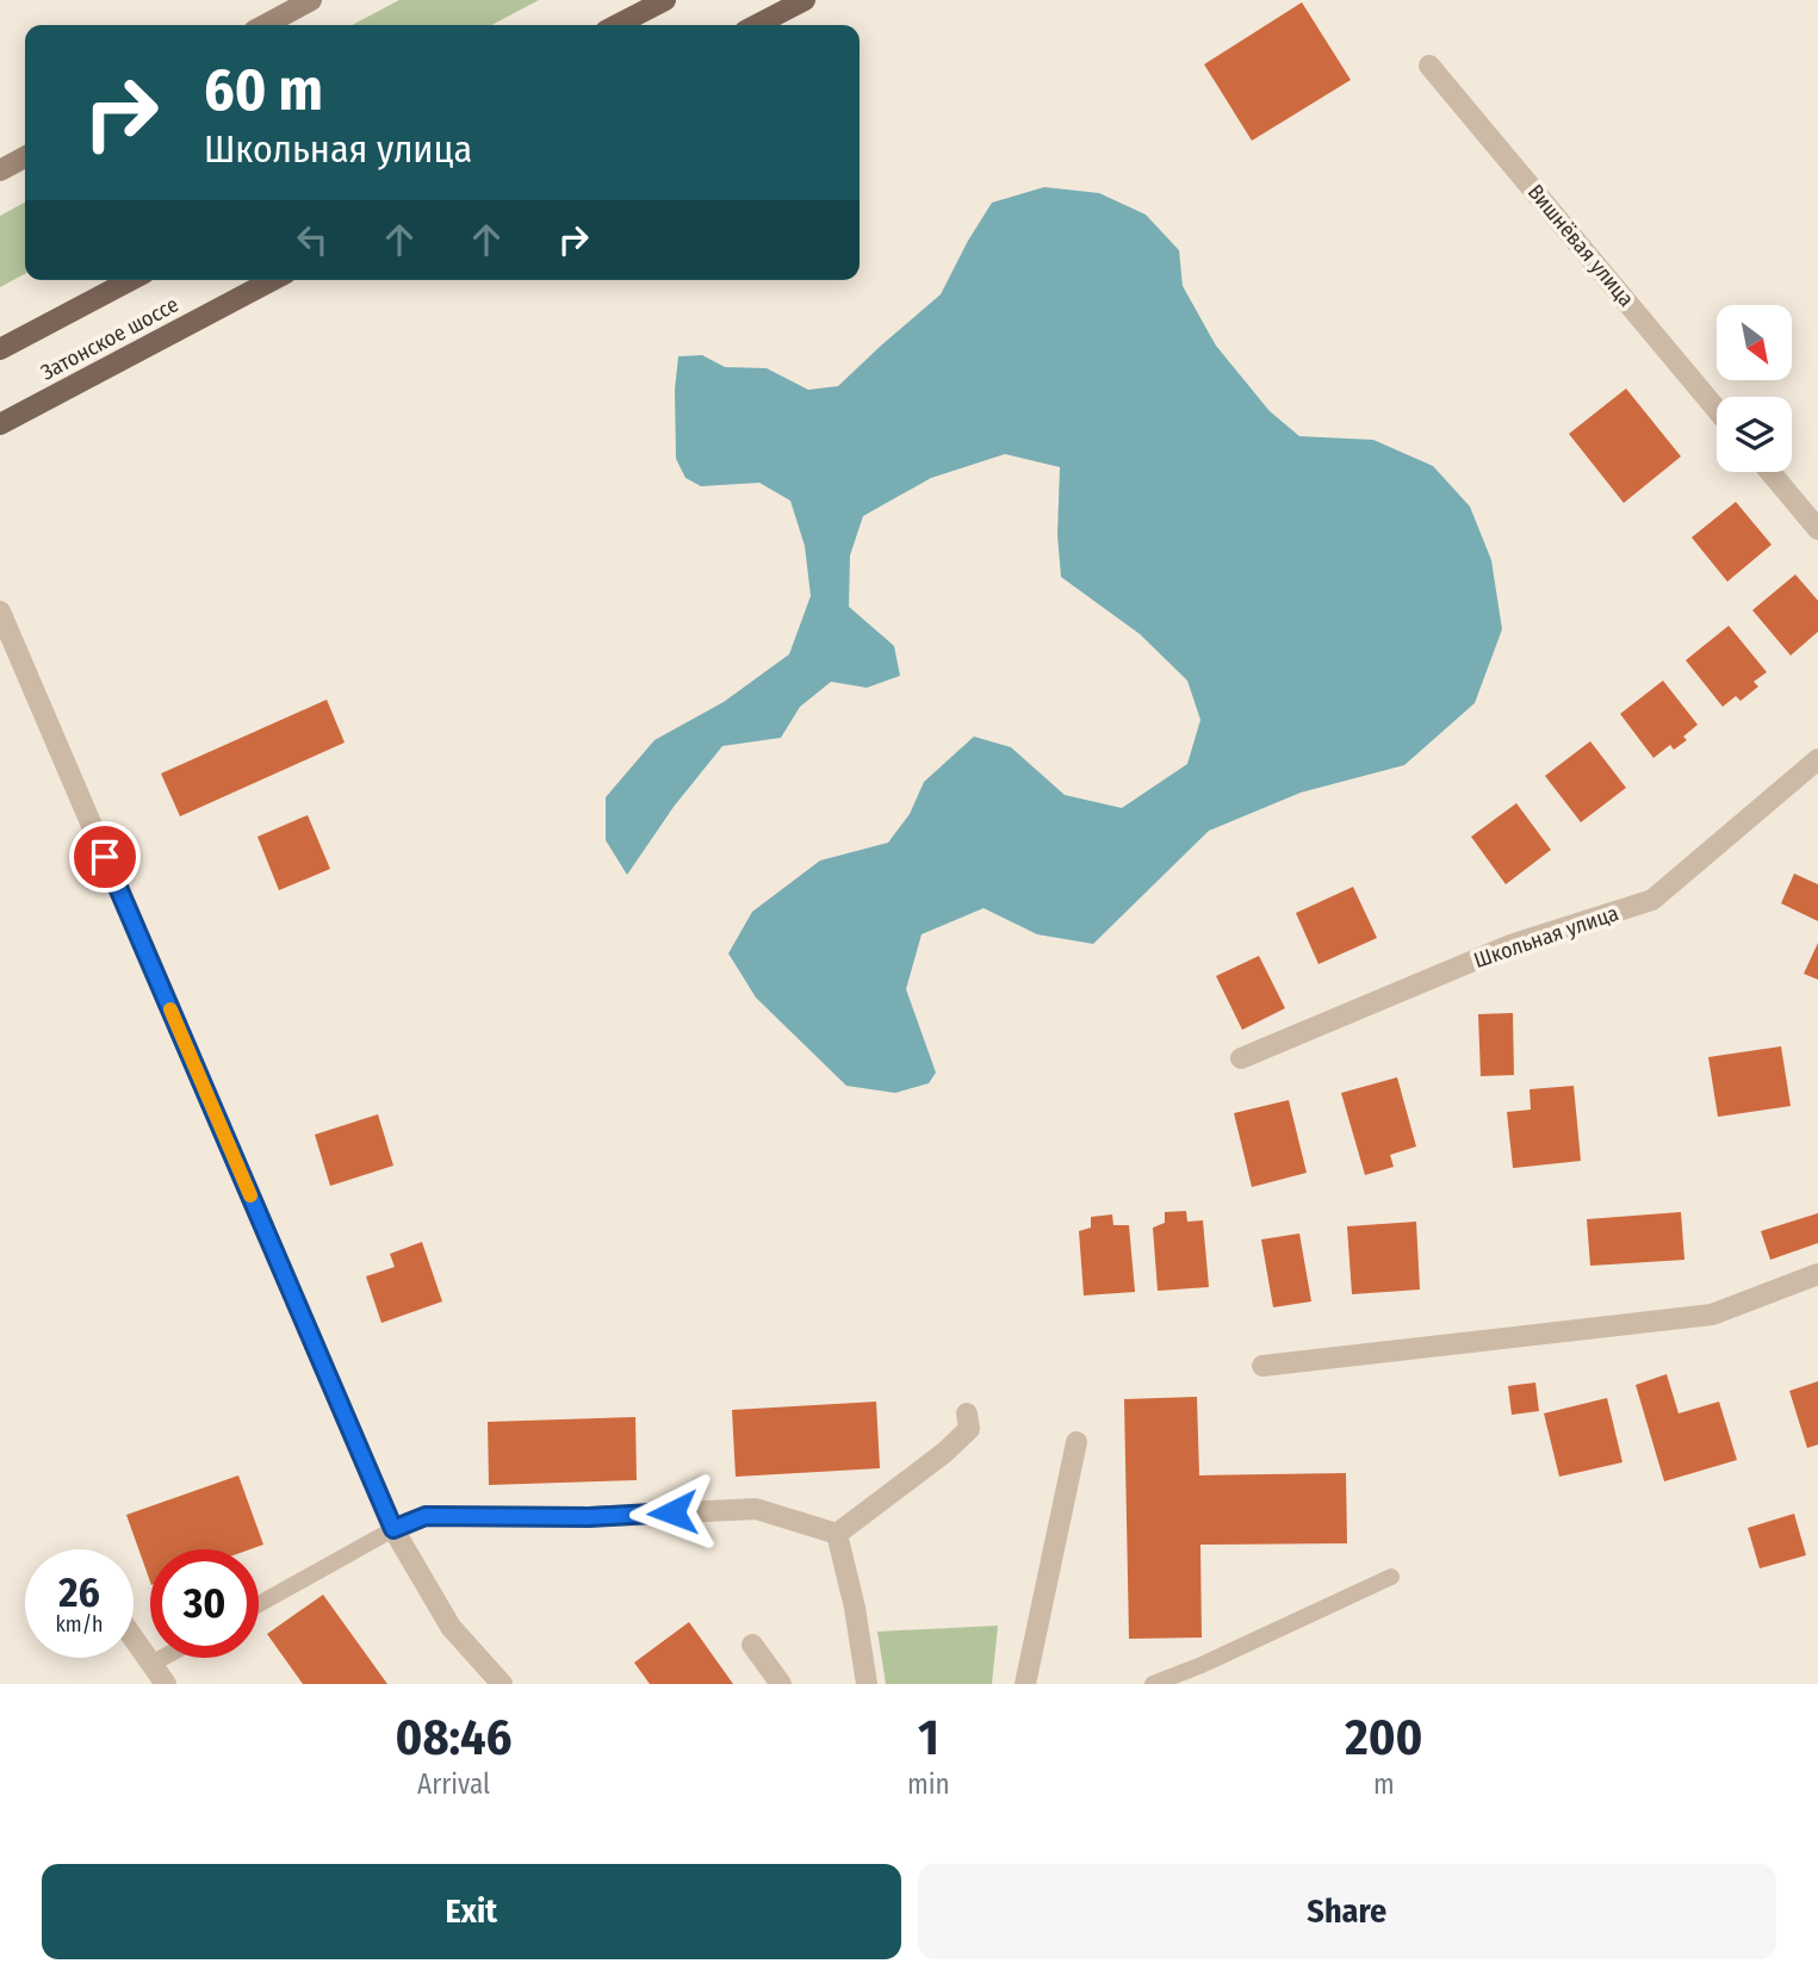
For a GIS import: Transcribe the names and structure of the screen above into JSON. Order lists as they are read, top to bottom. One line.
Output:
{"streets":{"main road":["Затонское шоссе"],"street":["Вишнёвая улица","Школьная улица"]},"north":"bottom right","page":{"turn":["60 m","Школьная улица"],"speed":"26 km/h","limit":"30","eta":["08:46","Arrival","1","min","200","m"],"buttons":["Exit","Share"]}}
